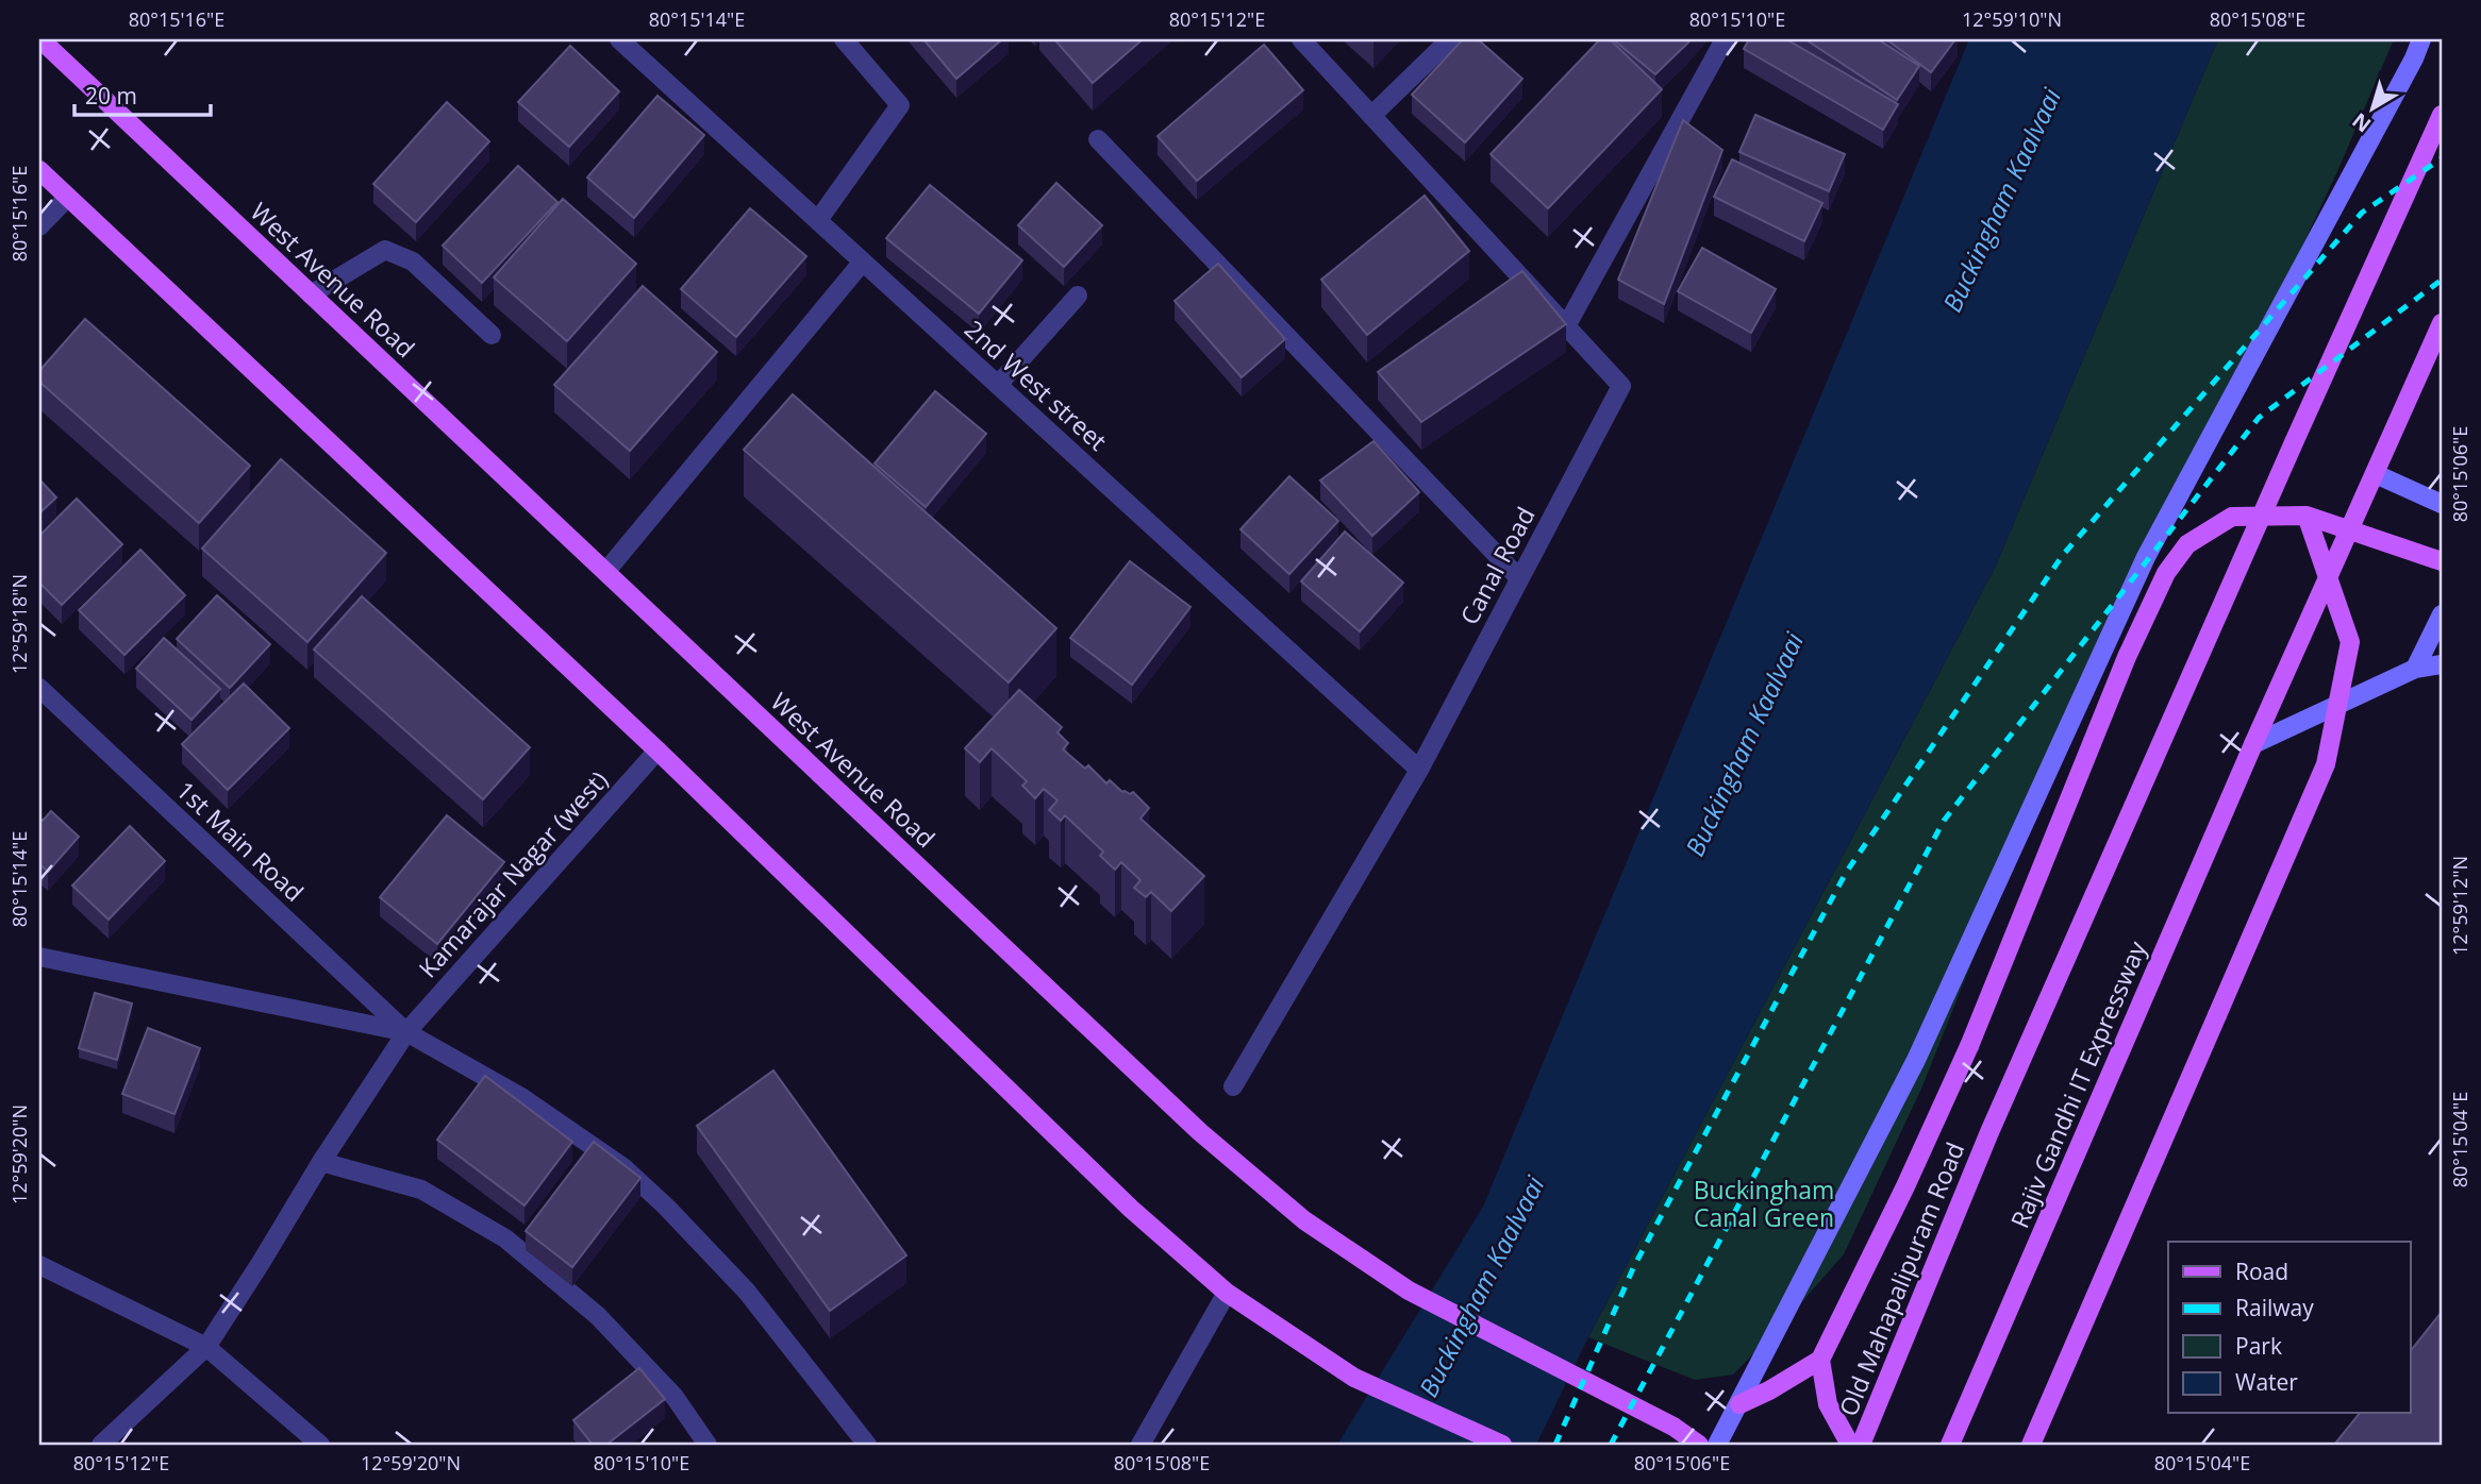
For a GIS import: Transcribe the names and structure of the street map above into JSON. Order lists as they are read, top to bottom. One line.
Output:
{"streets":{"main road":["West Avenue Road","Rajiv Gandhi IT Expressway","Old Mahapalipuram Road"],"street":["2nd West street","Canal Road","1st Main Road","Kamarajar Nagar (west)"]},"crossings":[["2nd West street","Canal Road"],["1st Main Road","Kamarajar Nagar (west)"]],"water":["Buckingham Kaalvaai"],"parks":["Buckingham Canal Green"],"legend":["Road","Railway","Park","Water"],"scale_bar":"20 m","north":"bottom left","coordinates":["80°15'16\"E","80°15'14\"E","80°15'12\"E","80°15'10\"E","12°59'10\"N","80°15'08\"E","80°15'06\"E","12°59'18\"N","12°59'12\"N","80°15'04\"E","12°59'20\"N"]}
